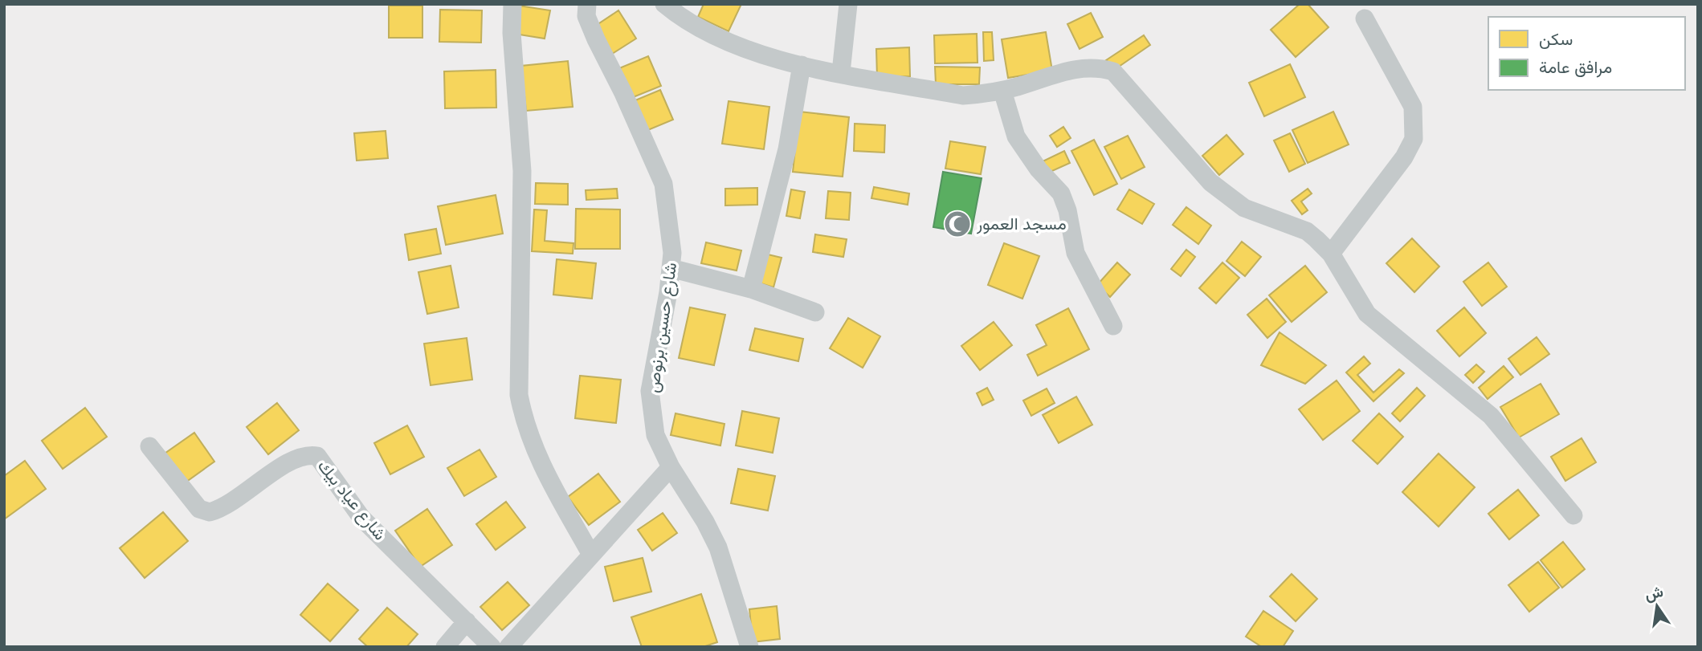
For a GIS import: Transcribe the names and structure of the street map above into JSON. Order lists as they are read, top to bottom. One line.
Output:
{"streets":{"street":["شارع حسين برنوص","شارع عياد بيك"]},"places":{"mosque":["مسجد العمور"]},"legend":["سكن","مرافق عامة"],"north":"top"}
